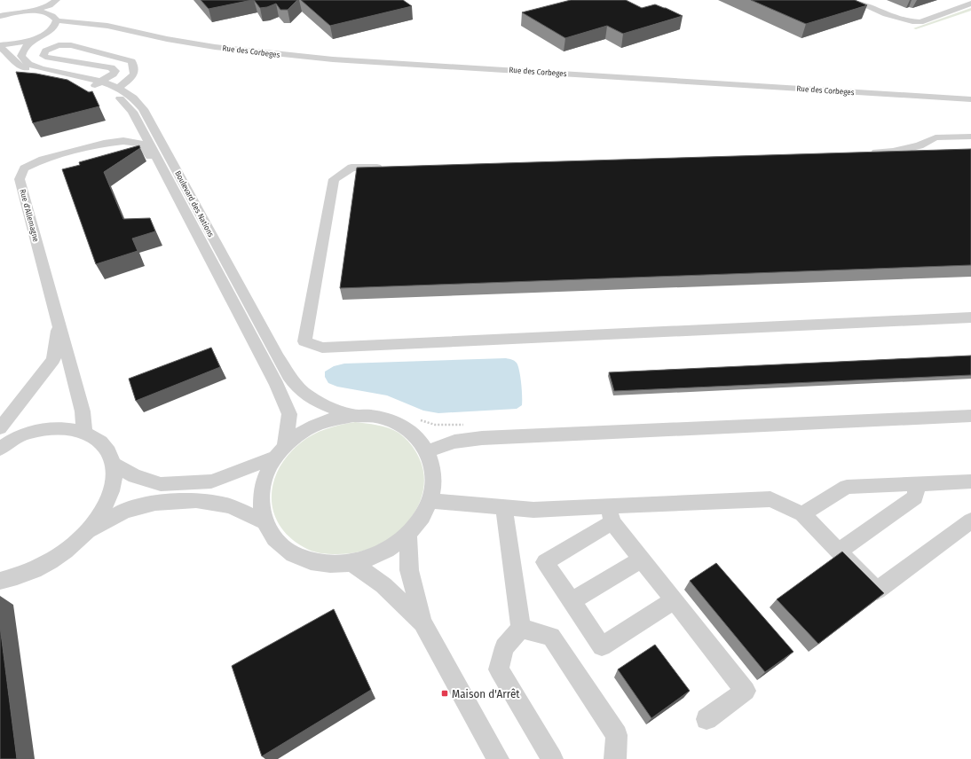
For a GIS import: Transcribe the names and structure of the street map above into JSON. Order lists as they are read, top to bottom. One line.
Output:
{"streets":{"street":["Rue des Corbeges","Boulevard des Nations","Rue d'Allemagne"]},"crossings":[["Rue des Corbeges","Boulevard des Nations"],["Boulevard des Nations","Rue d'Allemagne"]],"places":{"transit":["Maison d'Arrêt"]}}
